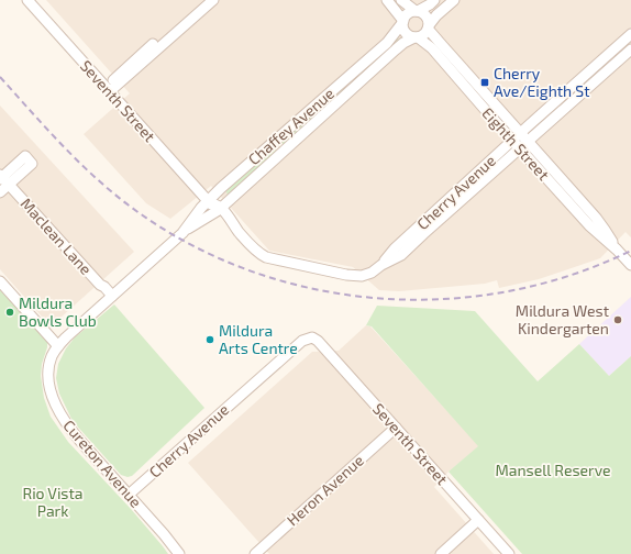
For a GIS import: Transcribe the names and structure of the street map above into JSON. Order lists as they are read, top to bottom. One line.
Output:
{"streets":{"street":["Seventh Street","Chaffey Avenue","Eighth Street","Cherry Avenue","Maclean Lane","Cureton Avenue","Heron Avenue"]},"crossings":[["Seventh Street","Chaffey Avenue"],["Seventh Street","Cherry Avenue"],["Seventh Street","Heron Avenue"],["Chaffey Avenue","Eighth Street"],["Chaffey Avenue","Cherry Avenue"],["Chaffey Avenue","Maclean Lane"],["Chaffey Avenue","Cureton Avenue"],["Eighth Street","Cherry Avenue"],["Cherry Avenue","Cureton Avenue"]],"parks":["Mansell Reserve","Rio Vista Park"],"places":{"transit":["Cherry Ave/Eighth St"],"other":["Mildura Bowls Club","Mildura West Kindergarten","Mildura Arts Centre"]}}
